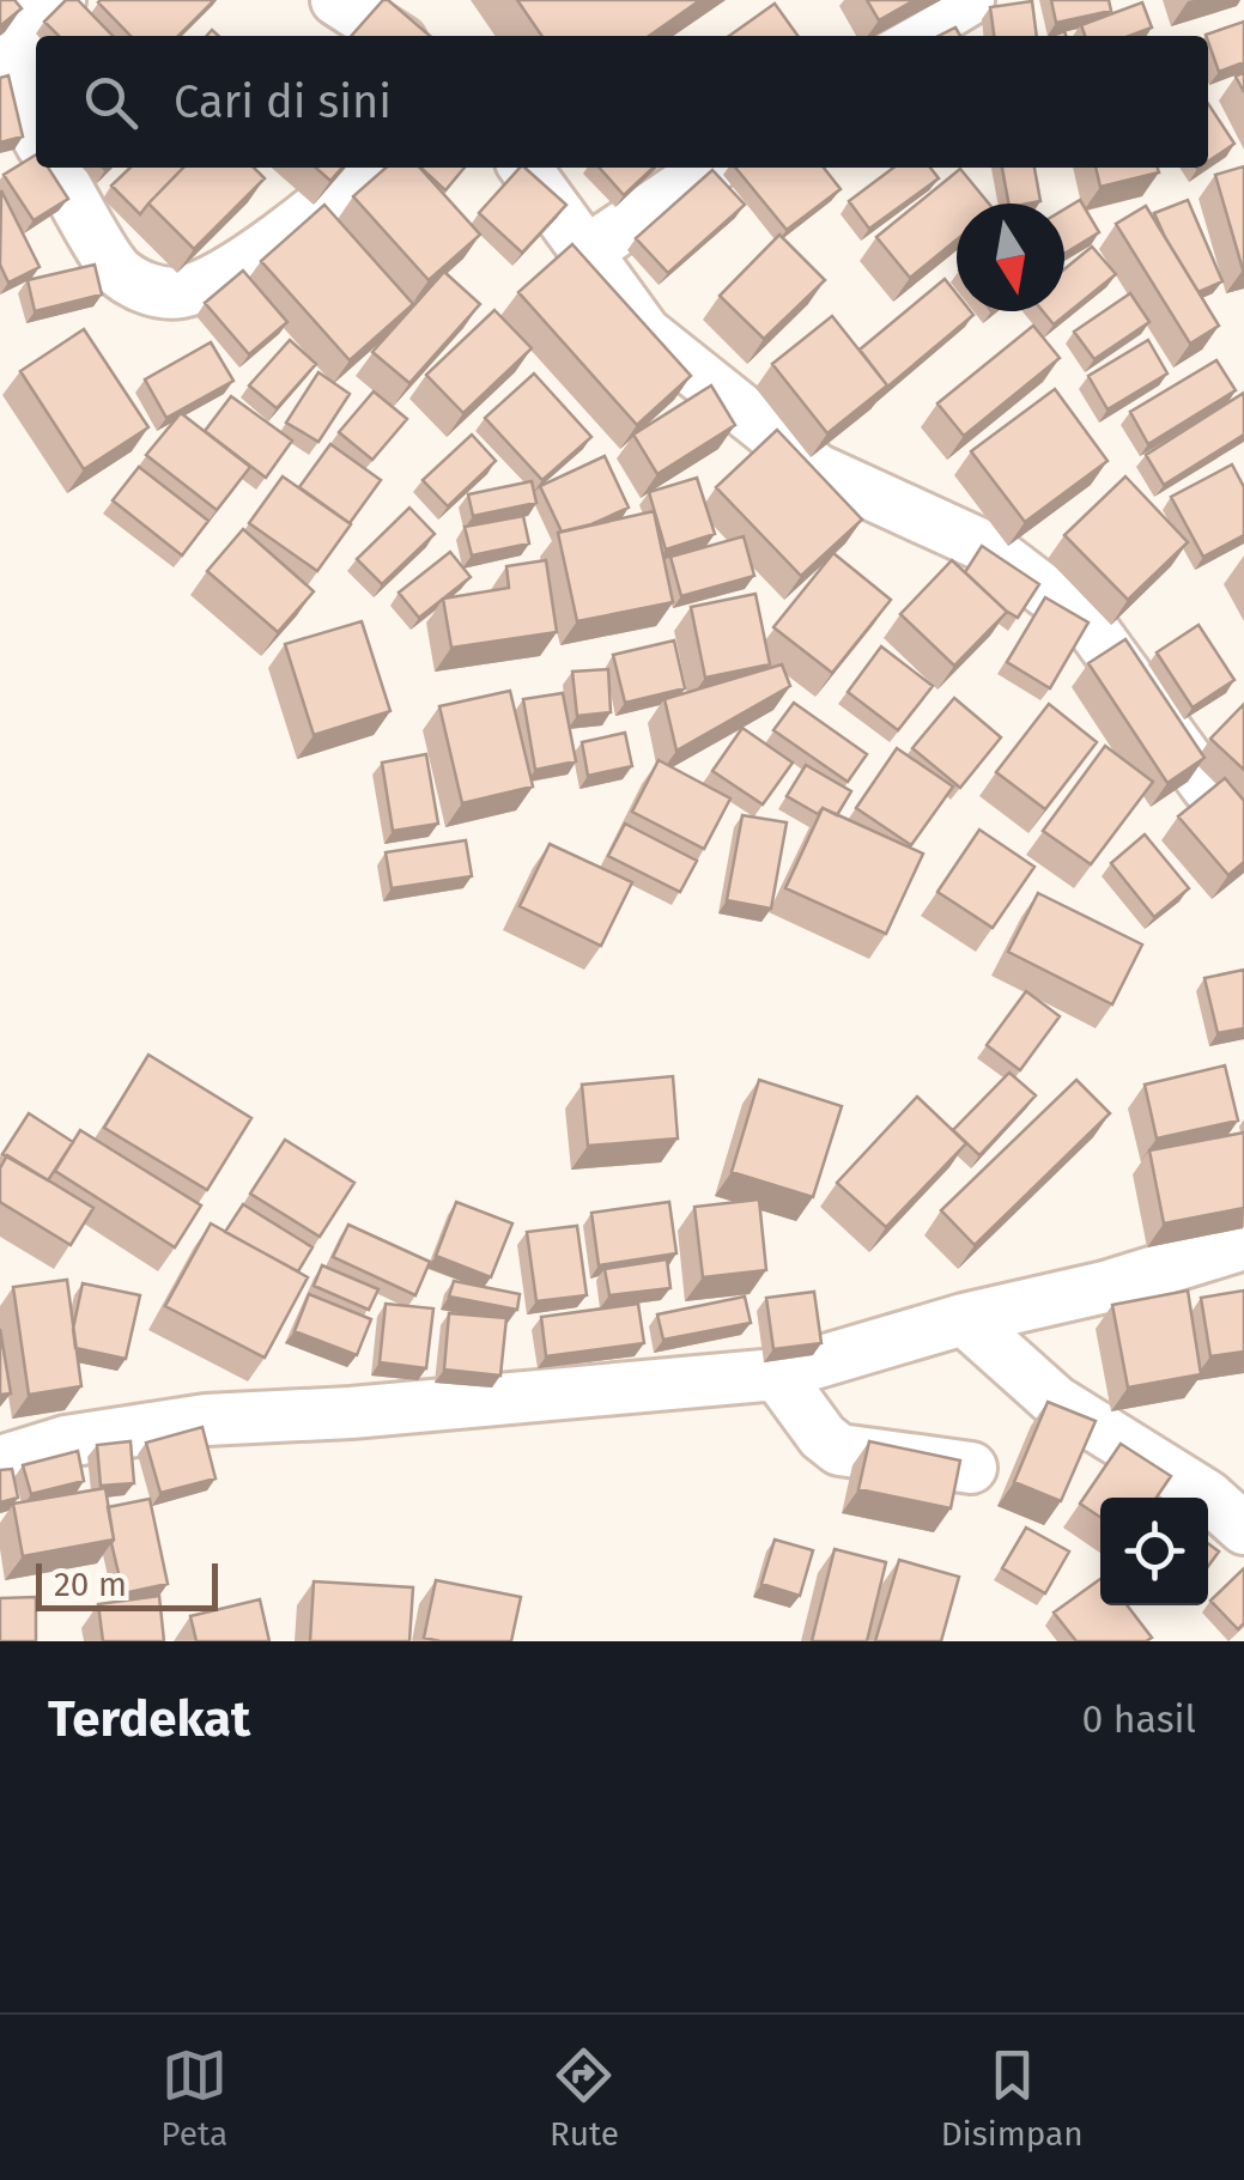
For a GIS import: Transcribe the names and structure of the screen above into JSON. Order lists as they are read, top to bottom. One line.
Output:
{"scale_bar":"20 m","north":"bottom","page":{"search":"Cari di sini","scale":"20 m","heading":["Terdekat","0 hasil"],"nav":["Peta","Rute","Disimpan"]}}
